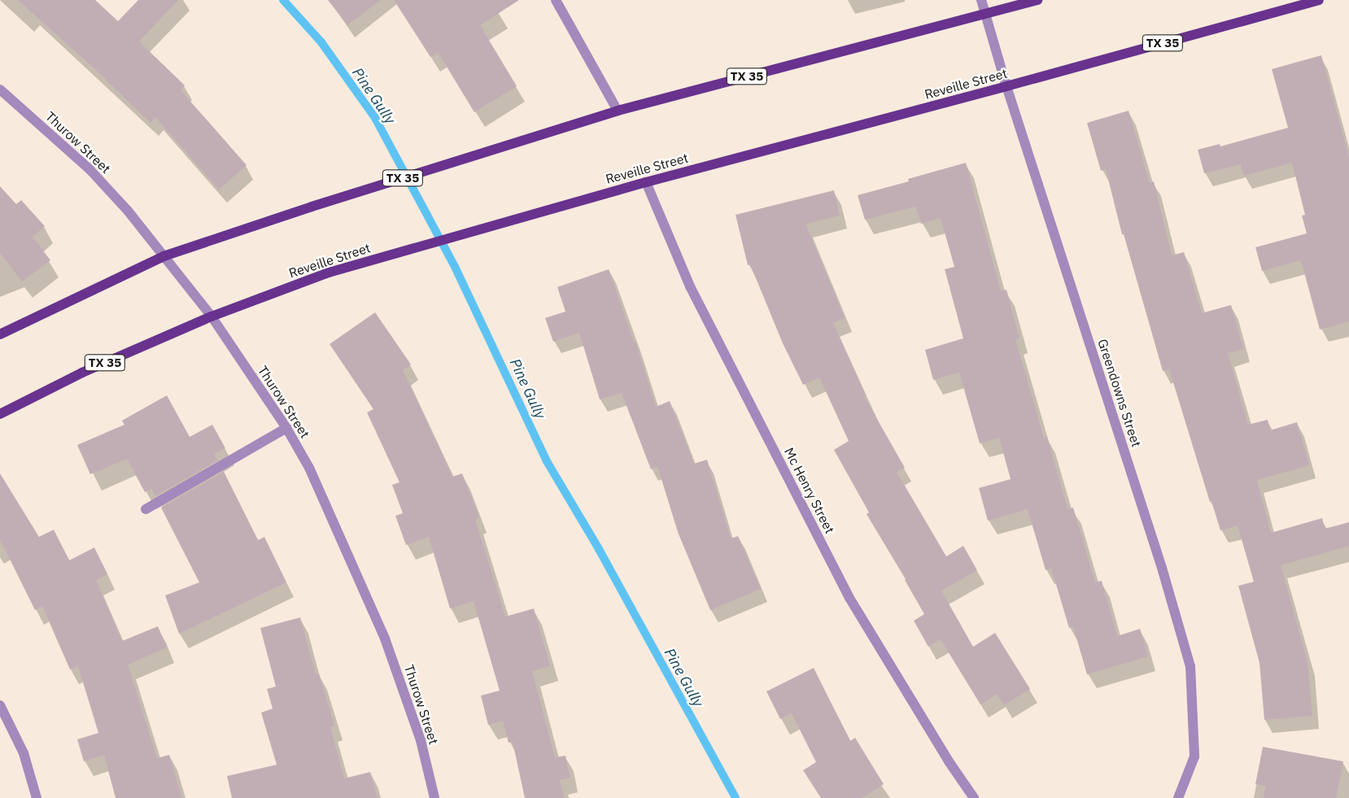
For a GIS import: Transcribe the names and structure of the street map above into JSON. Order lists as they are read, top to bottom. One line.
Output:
{"streets":{"main road":["TX 35","Reveille Street"],"street":["Thurow Street","Greendowns Street","Mc Henry Street"]},"crossings":[["TX 35","Thurow Street"],["TX 35","Greendowns Street"],["Reveille Street","Thurow Street"],["Reveille Street","Greendowns Street"],["Reveille Street","Mc Henry Street"]],"water":["Pine Gully"]}
